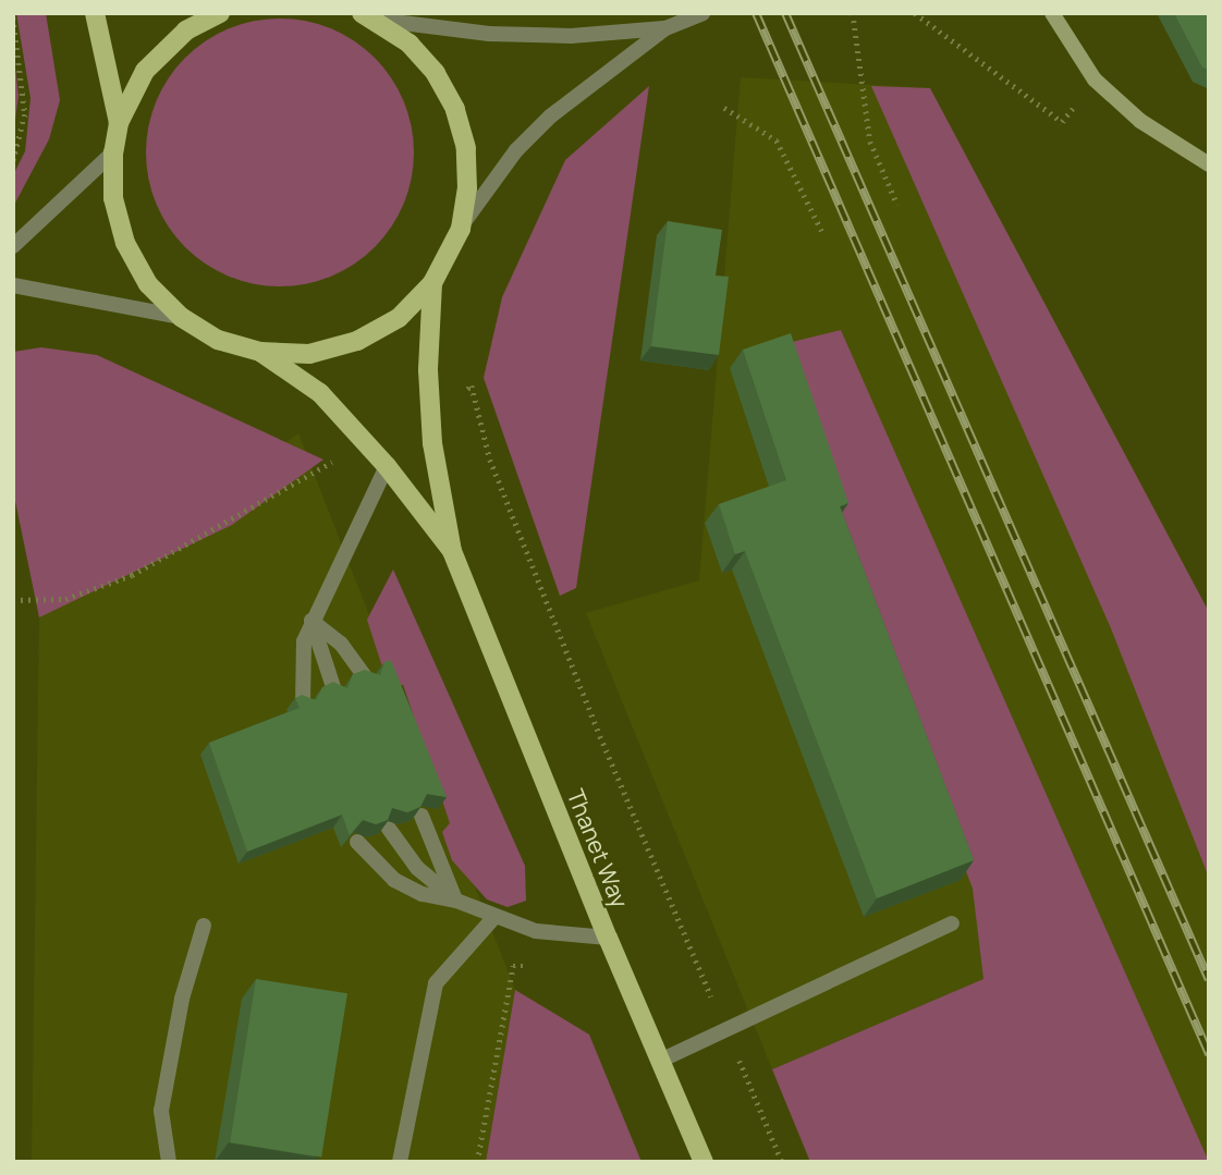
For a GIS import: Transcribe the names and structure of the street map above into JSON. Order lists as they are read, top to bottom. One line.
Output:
{"streets":{"main road":["Thanet Way"]}}
